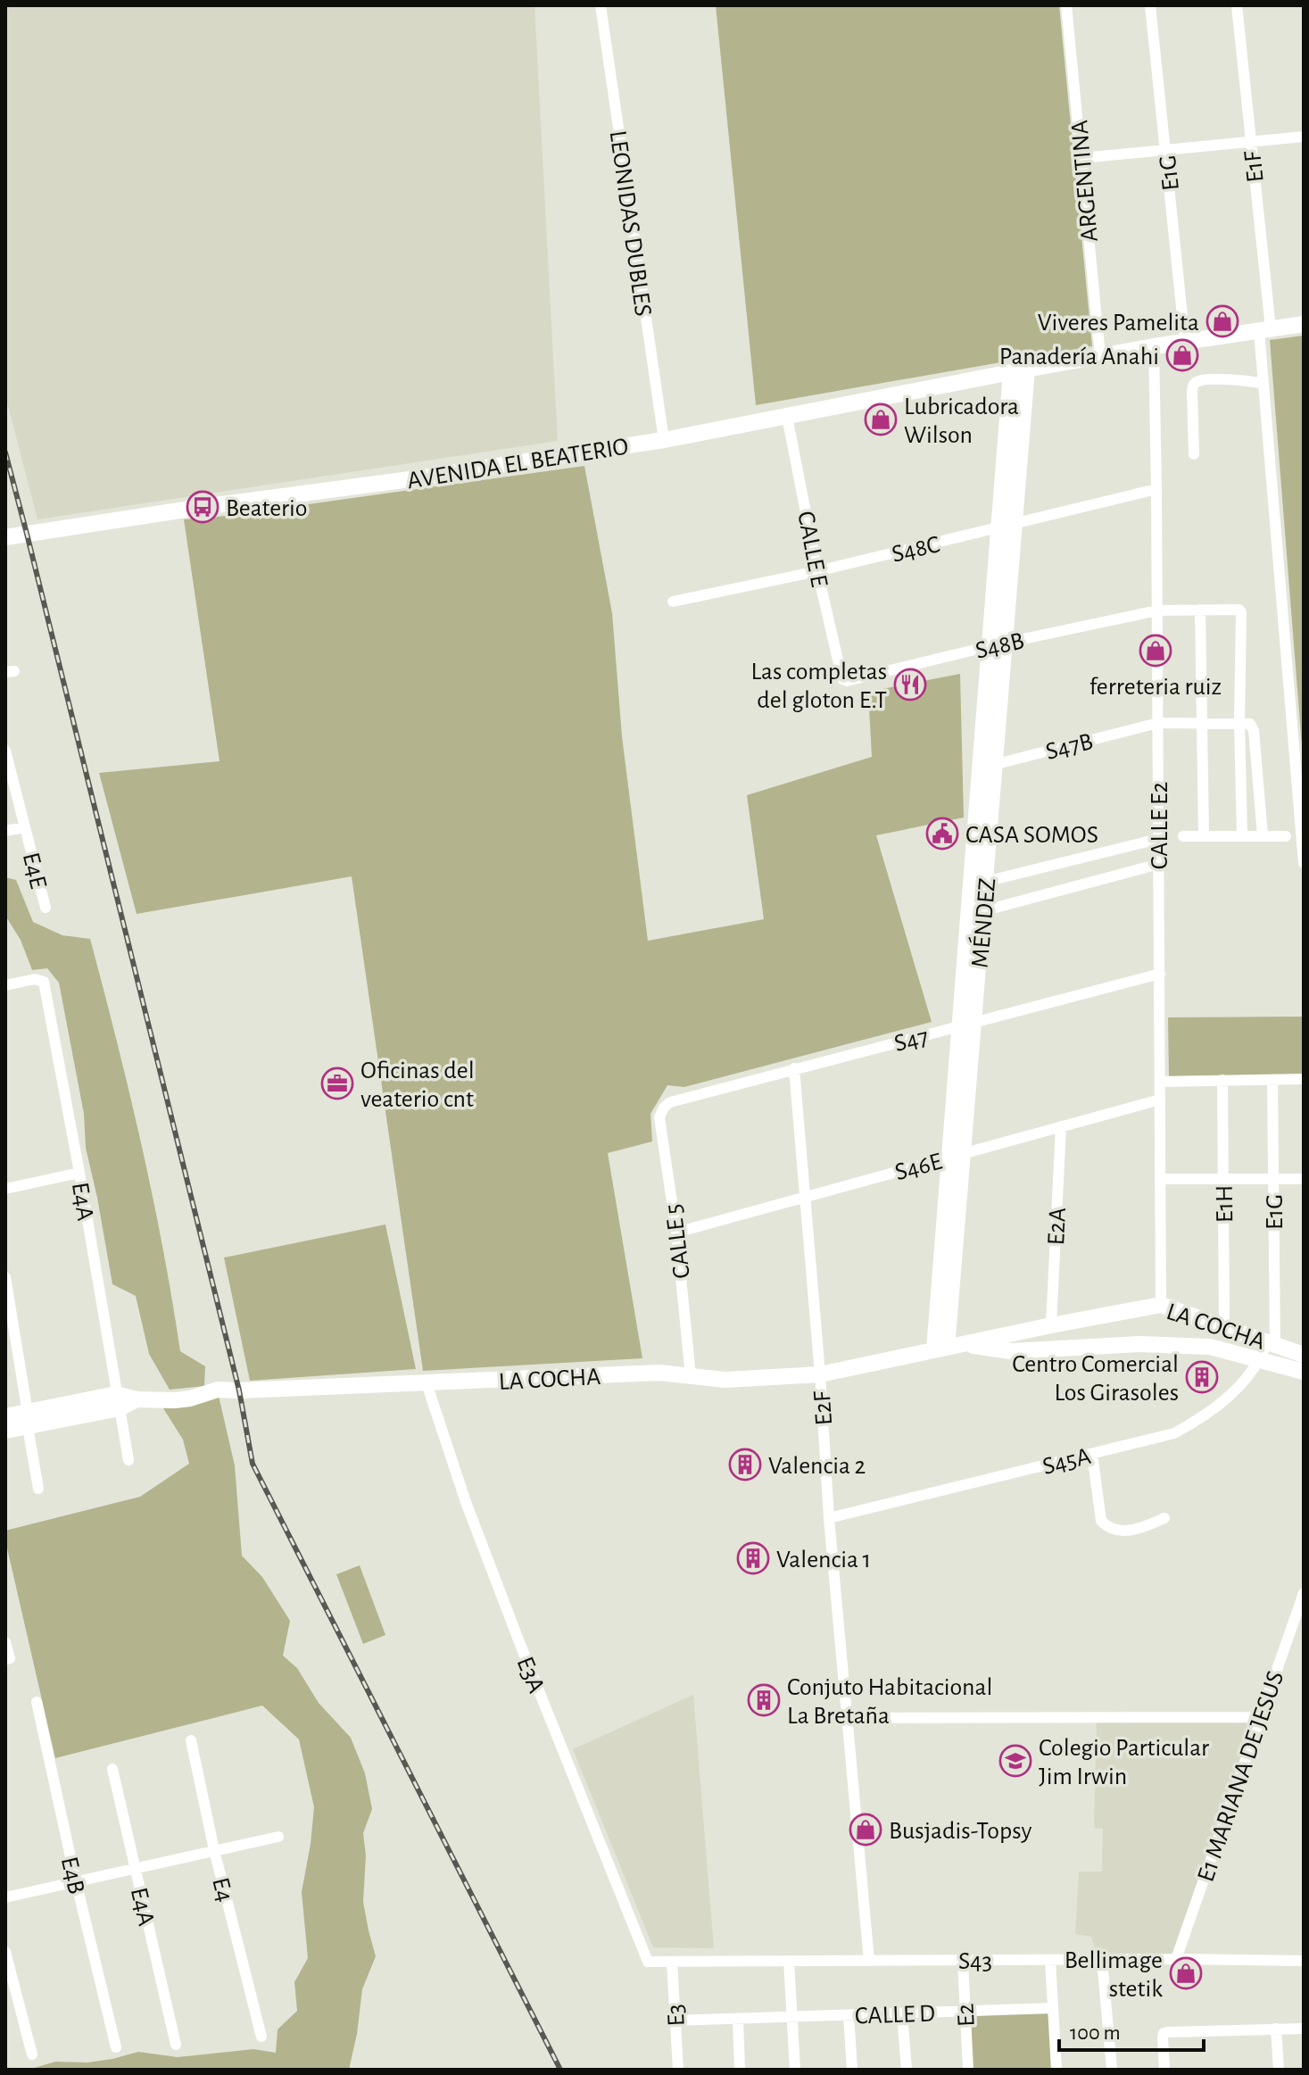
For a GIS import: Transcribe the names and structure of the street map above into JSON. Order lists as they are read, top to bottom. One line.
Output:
{"streets":{"street":["E1F","E1G","ARGENTINA","LEONIDAS DUBLES","AVENIDA EL BEATERIO","S48C","CALLE E","S48B","S47B","CALLE E2","E4E","MÉNDEZ","S47","S46E","E4A","E1H","E2A","CALLE 5","LA COCHA","E2F","S45A","E3A","E1 MARIANA DE JESUS","E4B","E4","S43","CALLE D","E3","E2"]},"crossings":[["E1F","AVENIDA EL BEATERIO"],["E1G","AVENIDA EL BEATERIO"],["E1G","LA COCHA"],["E1G","S45A"],["ARGENTINA","AVENIDA EL BEATERIO"],["LEONIDAS DUBLES","AVENIDA EL BEATERIO"],["AVENIDA EL BEATERIO","CALLE E"],["AVENIDA EL BEATERIO","CALLE E2"],["AVENIDA EL BEATERIO","MÉNDEZ"],["S48C","CALLE E"],["S48C","CALLE E2"],["S48C","MÉNDEZ"],["CALLE E","S48B"],["S48B","S47B"],["S48B","CALLE E2"],["S48B","MÉNDEZ"],["S47B","CALLE E2"],["S47B","MÉNDEZ"],["CALLE E2","S47"],["CALLE E2","S46E"],["CALLE E2","LA COCHA"],["MÉNDEZ","S47"],["MÉNDEZ","S46E"],["MÉNDEZ","LA COCHA"],["S47","CALLE 5"],["S47","E2F"],["S46E","E2A"],["S46E","CALLE 5"],["S46E","E2F"],["E4A","LA COCHA"],["E1H","LA COCHA"],["E2A","LA COCHA"],["CALLE 5","LA COCHA"],["LA COCHA","E2F"],["LA COCHA","S45A"],["LA COCHA","E3A"],["E2F","S45A"],["E2F","S43"],["E3A","S43"],["E1 MARIANA DE JESUS","S43"],["S43","E3"],["S43","E2"],["CALLE D","E3"],["CALLE D","E2"]],"places":{"shop":["Viveres Pamelita","Panadería Anahi","Lubricadora Wilson","ferreteria ruiz","Busjadis-Topsy","Bellimage stetik"],"bus stop":["Beaterio"],"restaurant":["Las completas del gloton E.T"],"public building":["CASA SOMOS"],"office":["Oficinas del veaterio cnt"],"building":["Centro Comercial Los Girasoles","Valencia 2","Valencia 1","Conjuto Habitacional La Bretaña"],"school or university":["Colegio Particular Jim Irwin"]},"scale_bar":"100 m"}
